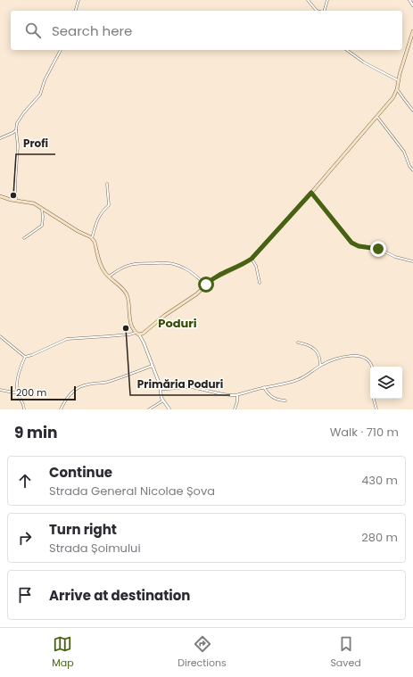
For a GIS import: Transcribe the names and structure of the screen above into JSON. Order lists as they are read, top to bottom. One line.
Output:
{"districts":["Poduri"],"places":["Profi","Primăria Poduri"],"scale_bar":"200 m","page":{"search":"Search here","scale":"200 m","heading":["9 min","Walk · 710 m"],"list":[["Continue","Strada General Nicolae Șova","430 m"],["Turn right","Strada Șoimului","280 m"],"Arrive at destination"],"nav":["Map","Directions","Saved"]}}
